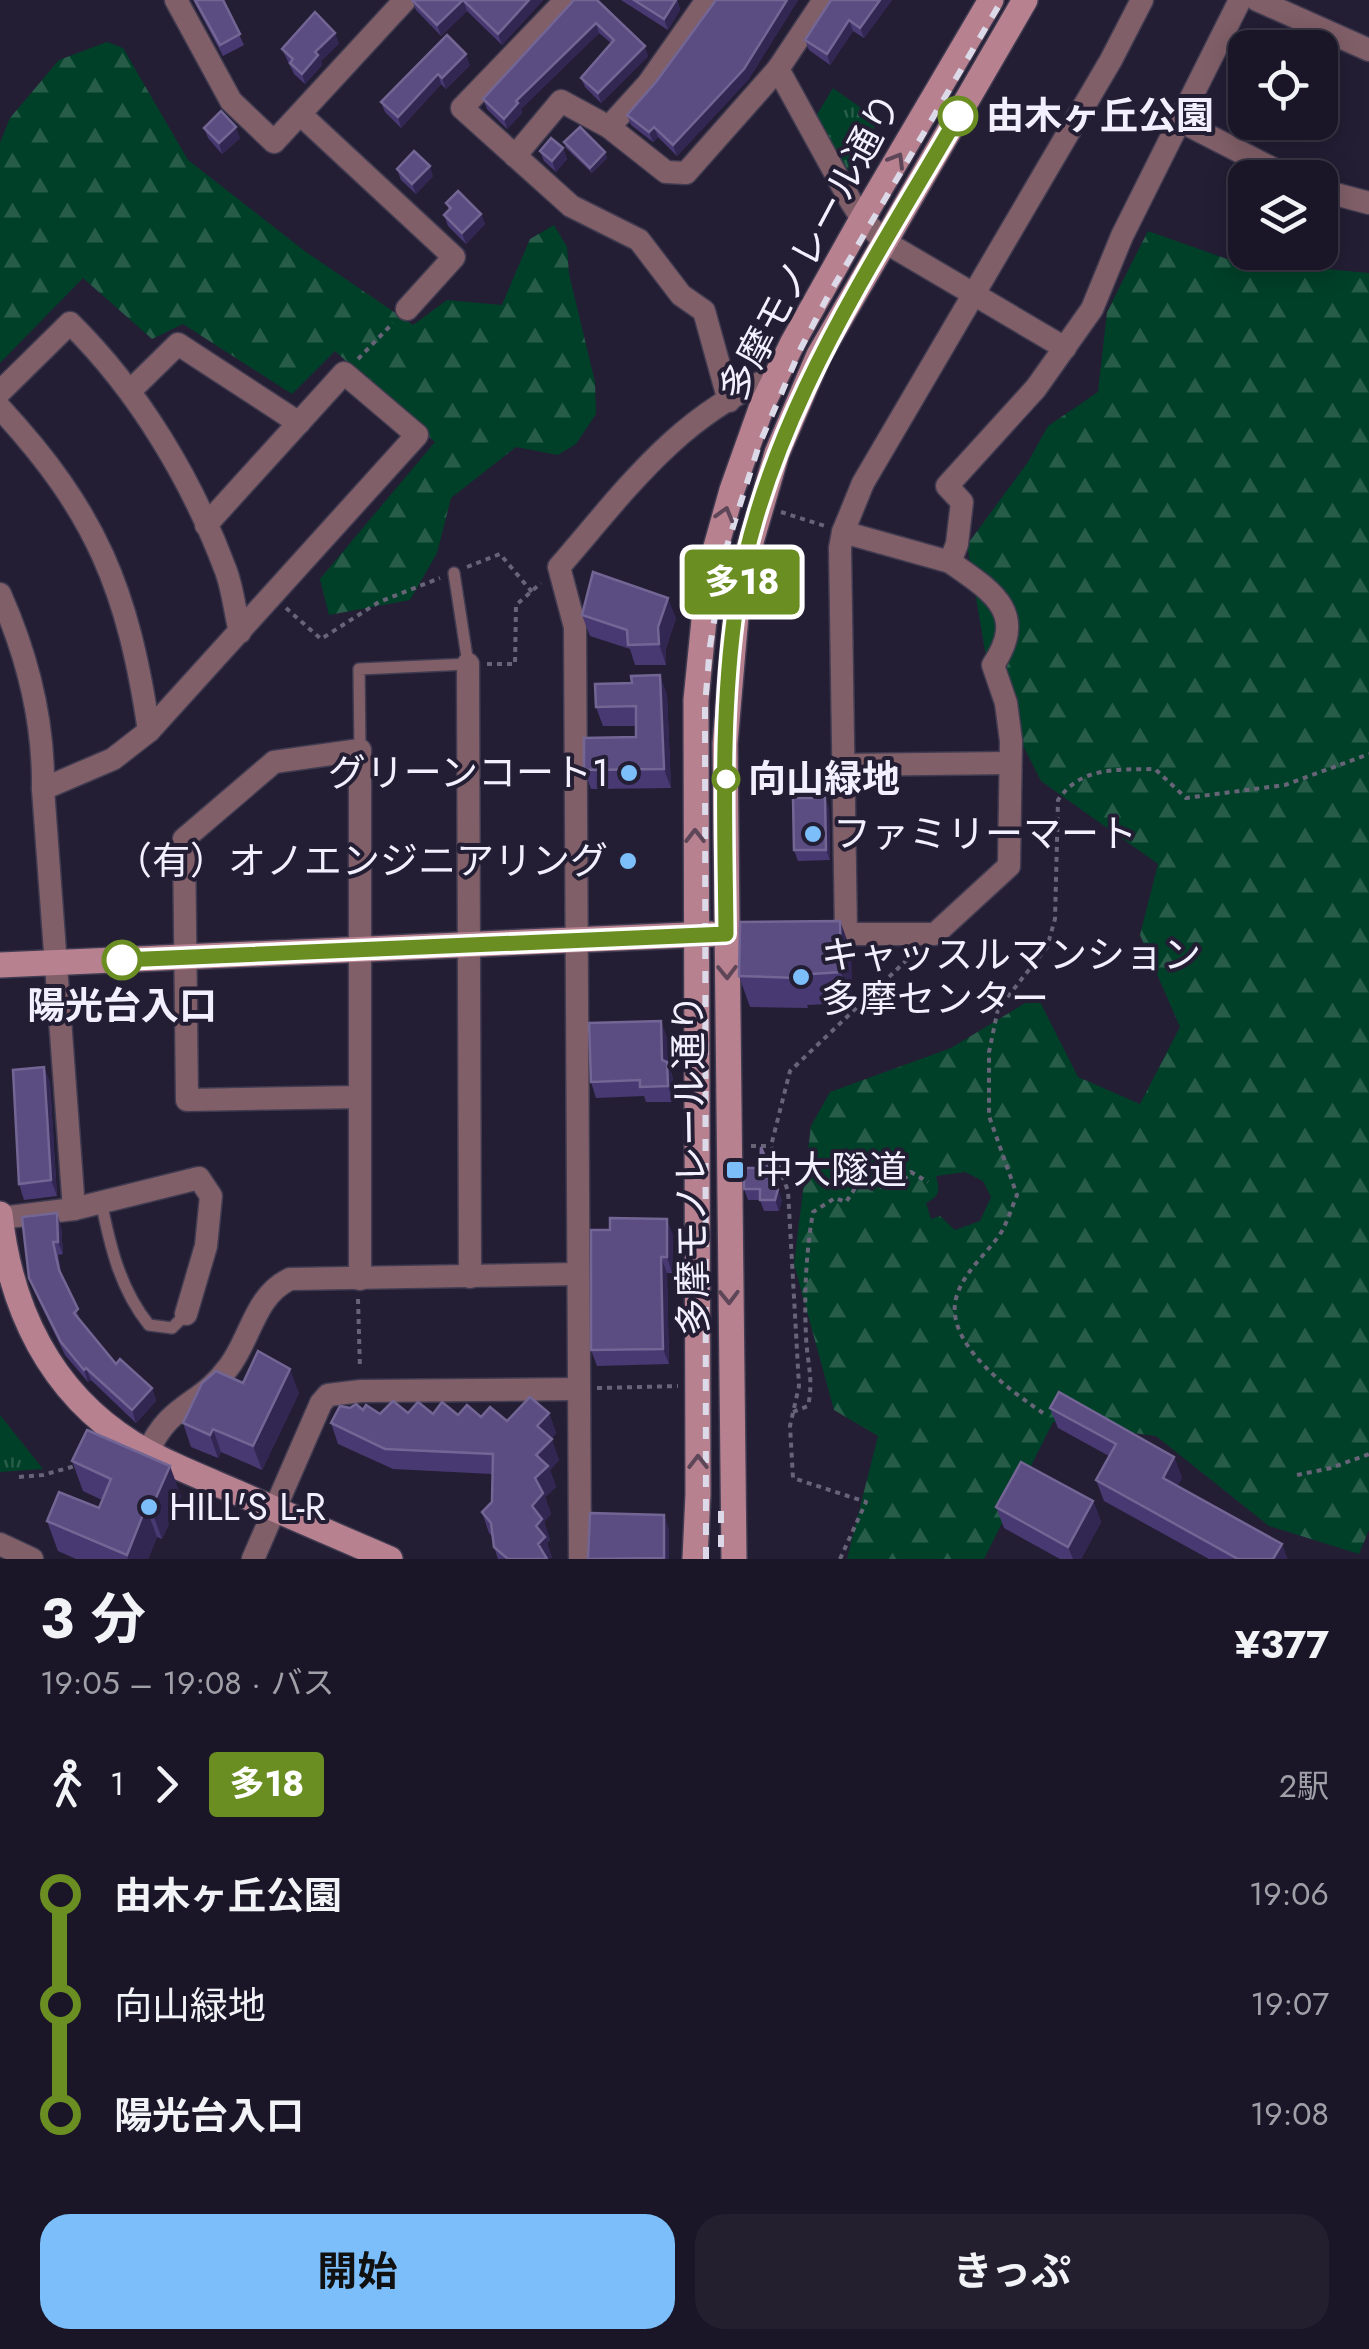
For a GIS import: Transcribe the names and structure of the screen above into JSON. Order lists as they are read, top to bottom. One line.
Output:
{"streets":{"main road":["多摩モノレール通り"]},"places":{"other":["由木ヶ丘公園","グリーンコート1","向山緑地","ファミリーマート","（有）オノエンジニアリング","陽光台入口","キャッスルマンション 多摩センター","HILL'S L-R"],"transit":["中大隧道"]},"lines":["bus line 多18"],"page":{"on_map":"多18","heading":["3 分","19:05 – 19:08 · バス","¥377"],"legs":["1","多18","2駅"],"list":[{"name":"由木ヶ丘公園","value":"19:06"},{"name":"向山緑地","value":"19:07"},{"name":"陽光台入口","value":"19:08"}],"buttons":["開始","きっぷ"]}}
